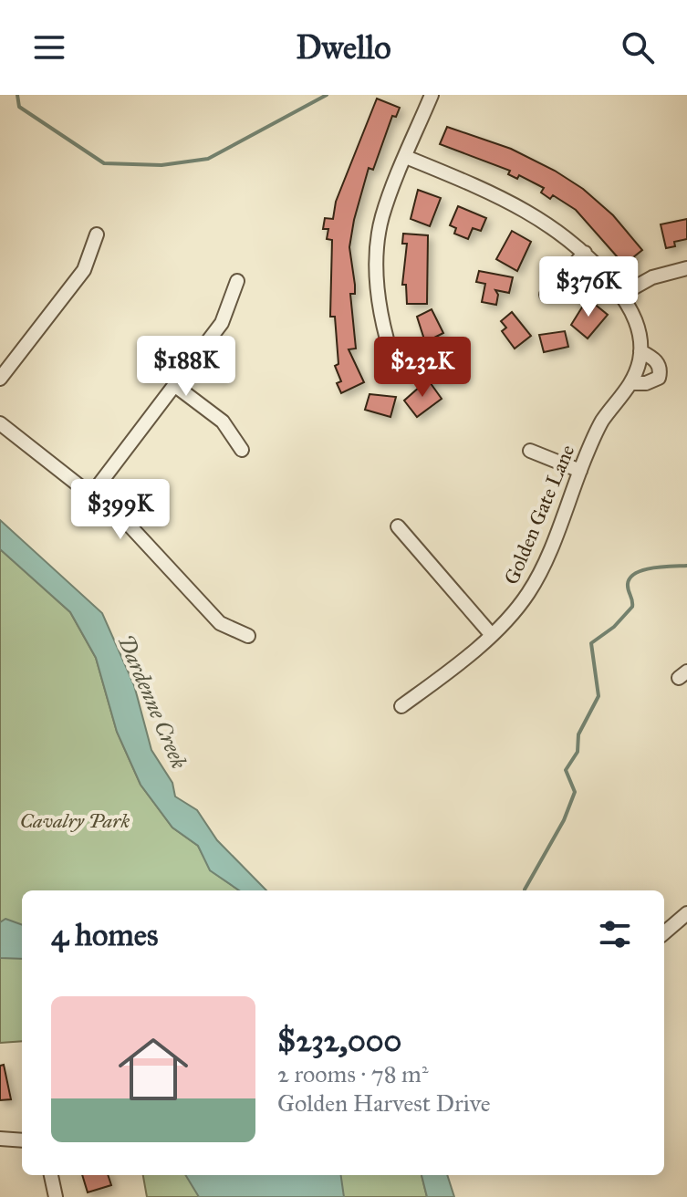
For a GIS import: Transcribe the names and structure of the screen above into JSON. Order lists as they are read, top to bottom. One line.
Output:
{"streets":{"street":["Golden Gate Lane"]},"water":["Dardenne Creek"],"parks":["Cavalry Park"],"page":{"header":"Dwello","price":["$376K","$188K","$232K","$399K"],"heading":"4 homes","list":[{"name":"$232,000","note":"2 rooms · 78 m² · Golden Harvest Drive"}]}}
